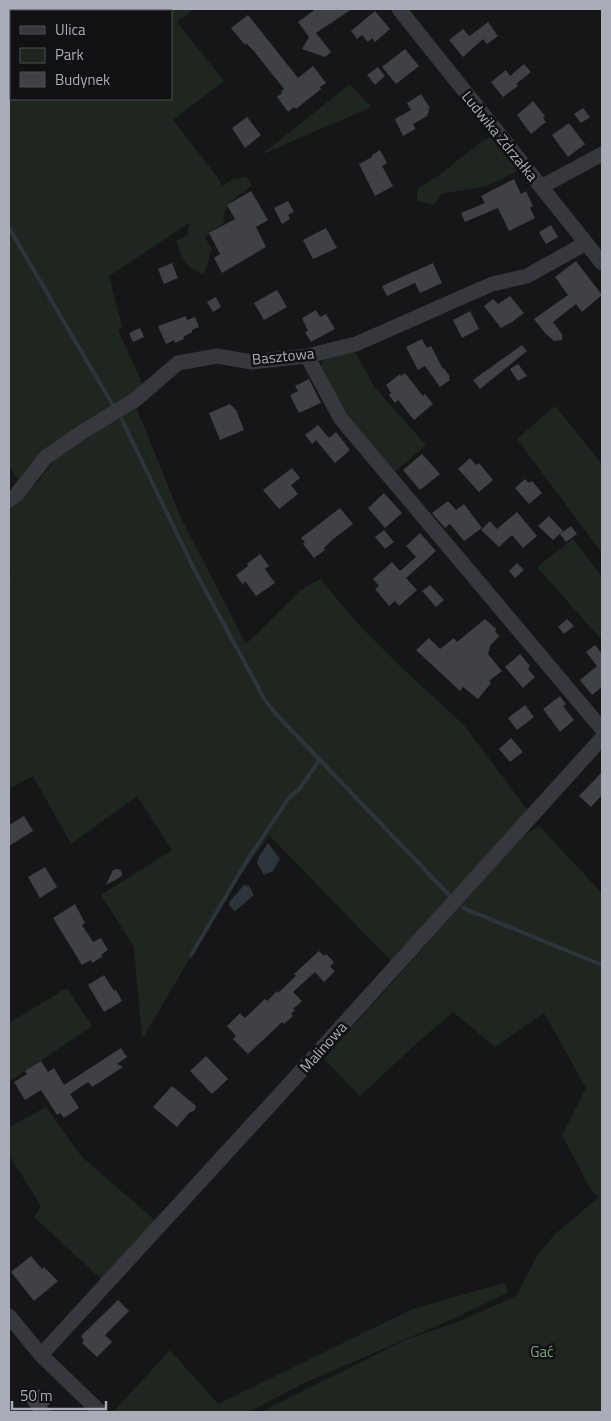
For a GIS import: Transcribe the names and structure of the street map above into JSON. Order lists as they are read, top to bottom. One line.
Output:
{"streets":{"street":["Ludwika Zdrzałka","Basztowa","Malinowa"]},"crossings":[["Ludwika Zdrzałka","Basztowa"]],"parks":["Gać"],"legend":["Ulica","Park","Budynek"],"scale_bar":"50 m"}
